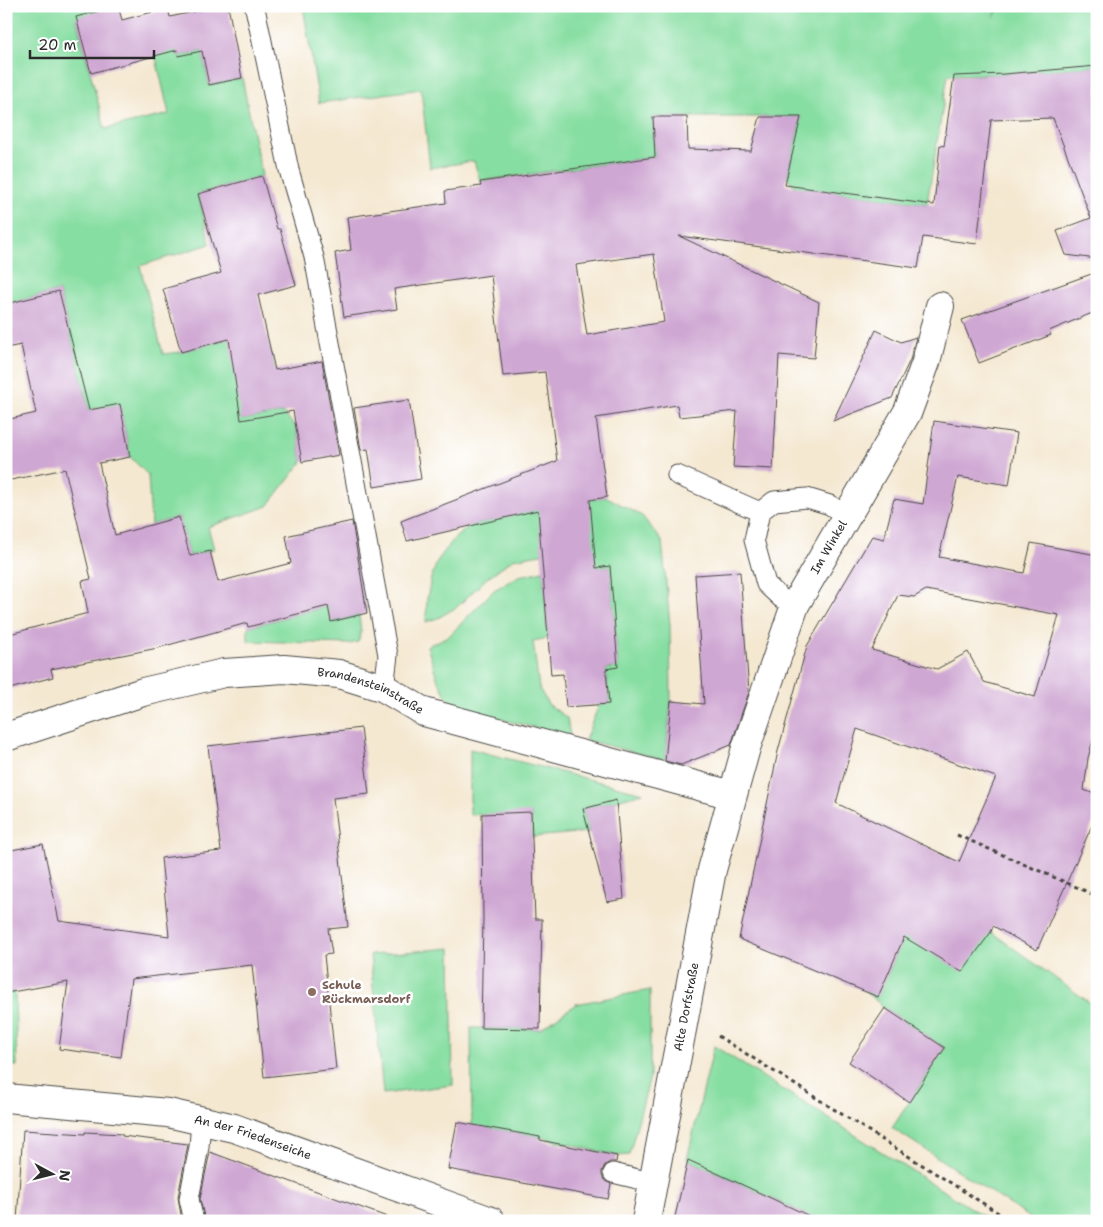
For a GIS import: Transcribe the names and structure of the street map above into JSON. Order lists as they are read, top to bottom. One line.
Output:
{"streets":{"street":["Im Winkel","Brandensteinstraße","Alte Dorfstraße","An der Friedenseiche"]},"crossings":[["Im Winkel","Brandensteinstraße"],["Im Winkel","Alte Dorfstraße"],["Brandensteinstraße","Alte Dorfstraße"]],"places":["Schule Rückmarsdorf"],"scale_bar":"20 m","north":"right"}
